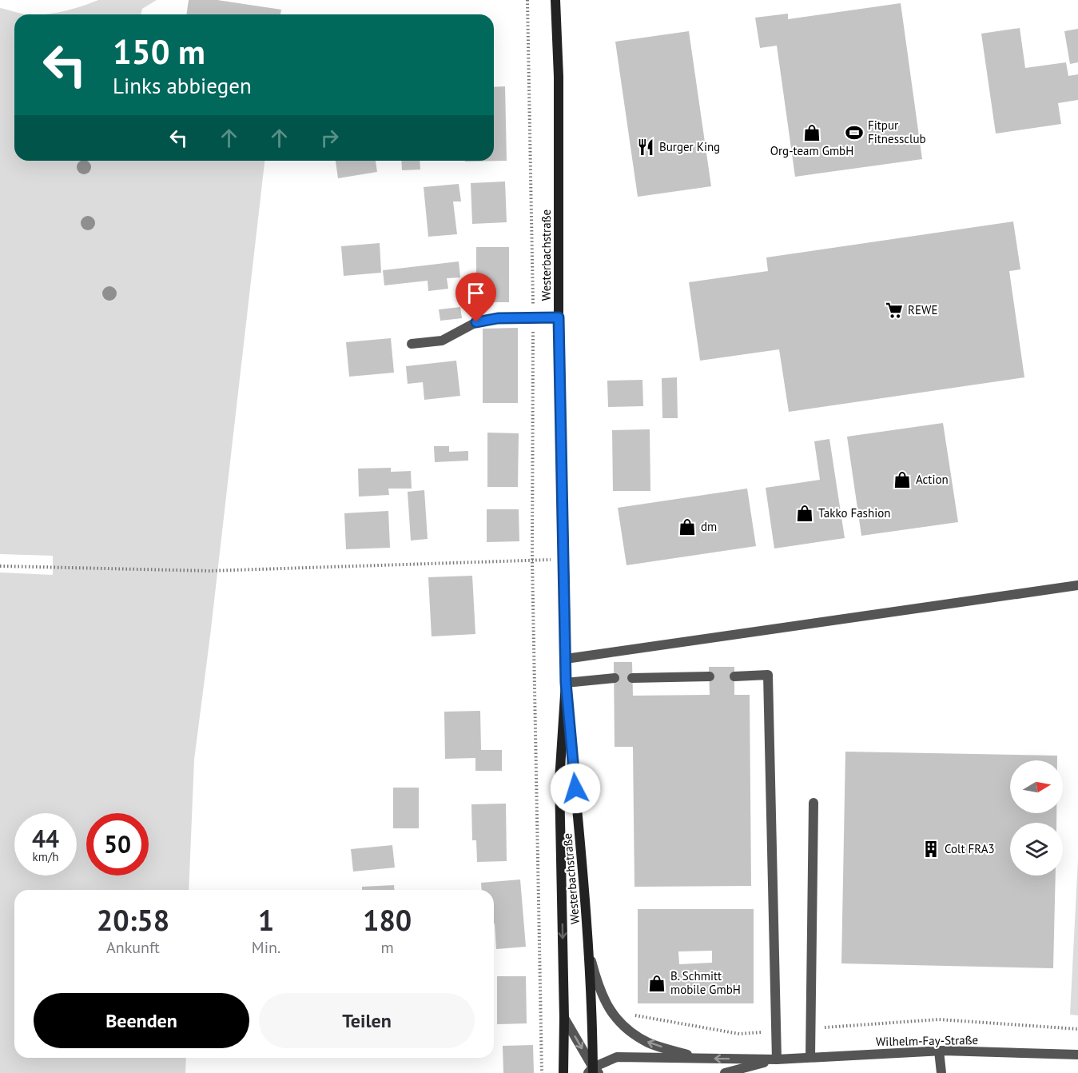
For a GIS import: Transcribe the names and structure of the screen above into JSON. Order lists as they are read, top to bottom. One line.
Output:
{"streets":{"main road":["Westerbachstraße"],"street":["Wilhelm-Fay-Straße"]},"crossings":[["Westerbachstraße","Wilhelm-Fay-Straße"]],"places":{"shop":["Org-team GmbH","Action","Takko Fashion","dm","B. Schmitt mobile GmbH"],"sports":["Fitpur Fitnessclub"],"restaurant":["Burger King"],"supermarket":["REWE"],"building":["Colt FRA3"]},"north":"right","page":{"turn":["150 m","Links abbiegen"],"speed":"44 km/h","limit":"50","eta":["20:58","Ankunft","1","Min.","180","m"],"buttons":["Beenden","Teilen"]}}
